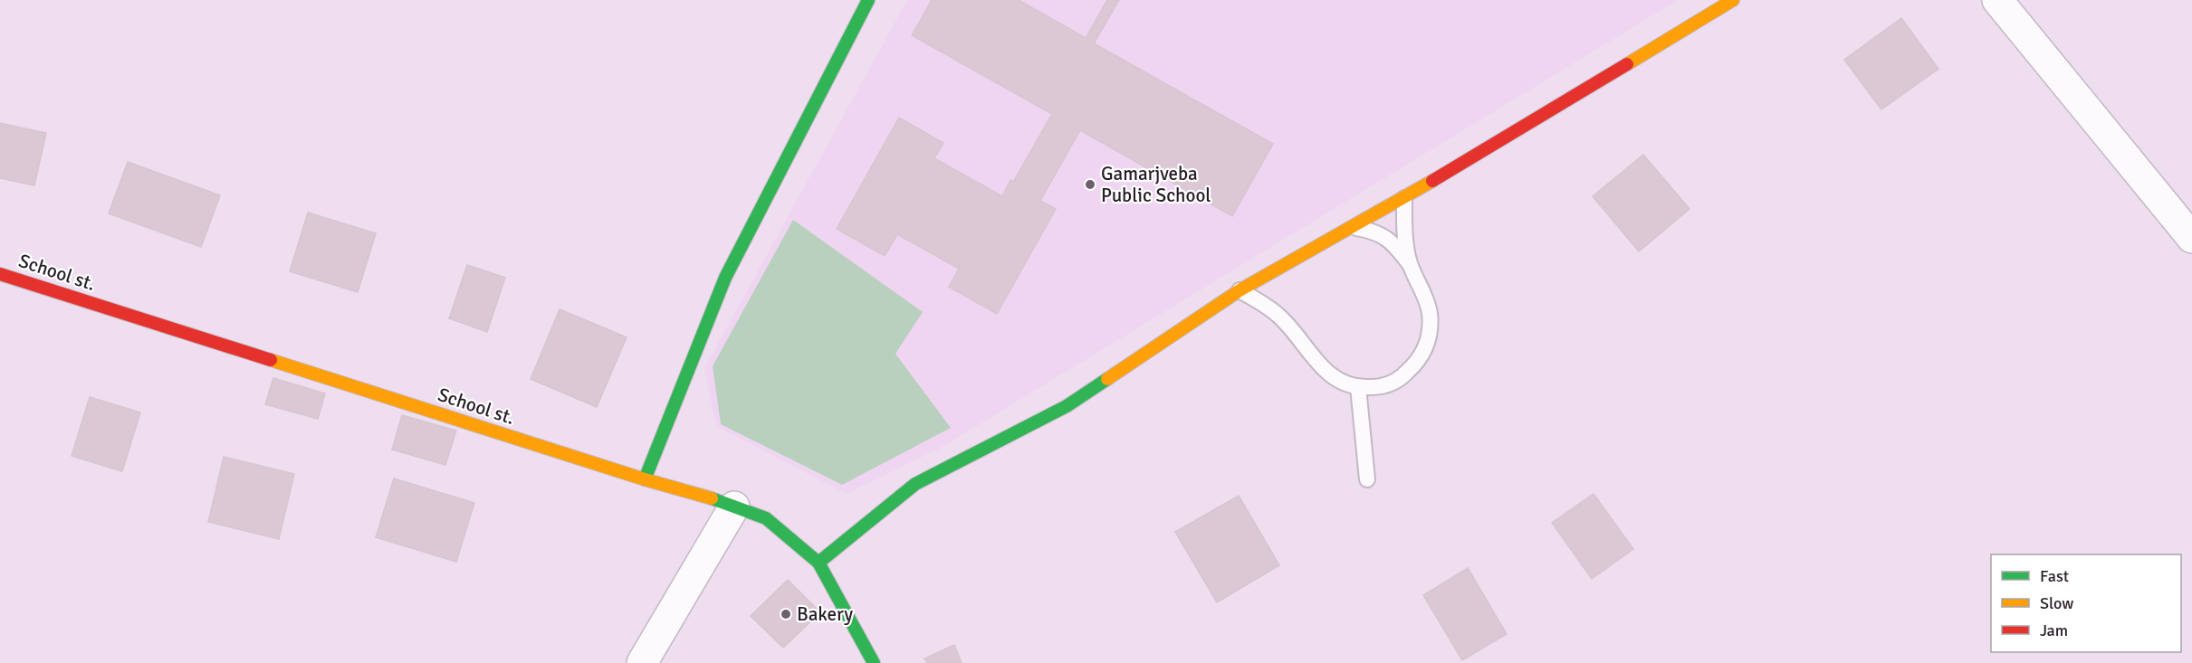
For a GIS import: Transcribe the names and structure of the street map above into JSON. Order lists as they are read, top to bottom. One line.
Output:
{"streets":{"street":["School st."]},"places":["Gamarjveba Public School","Bakery"],"legend":["Fast","Slow","Jam"]}
